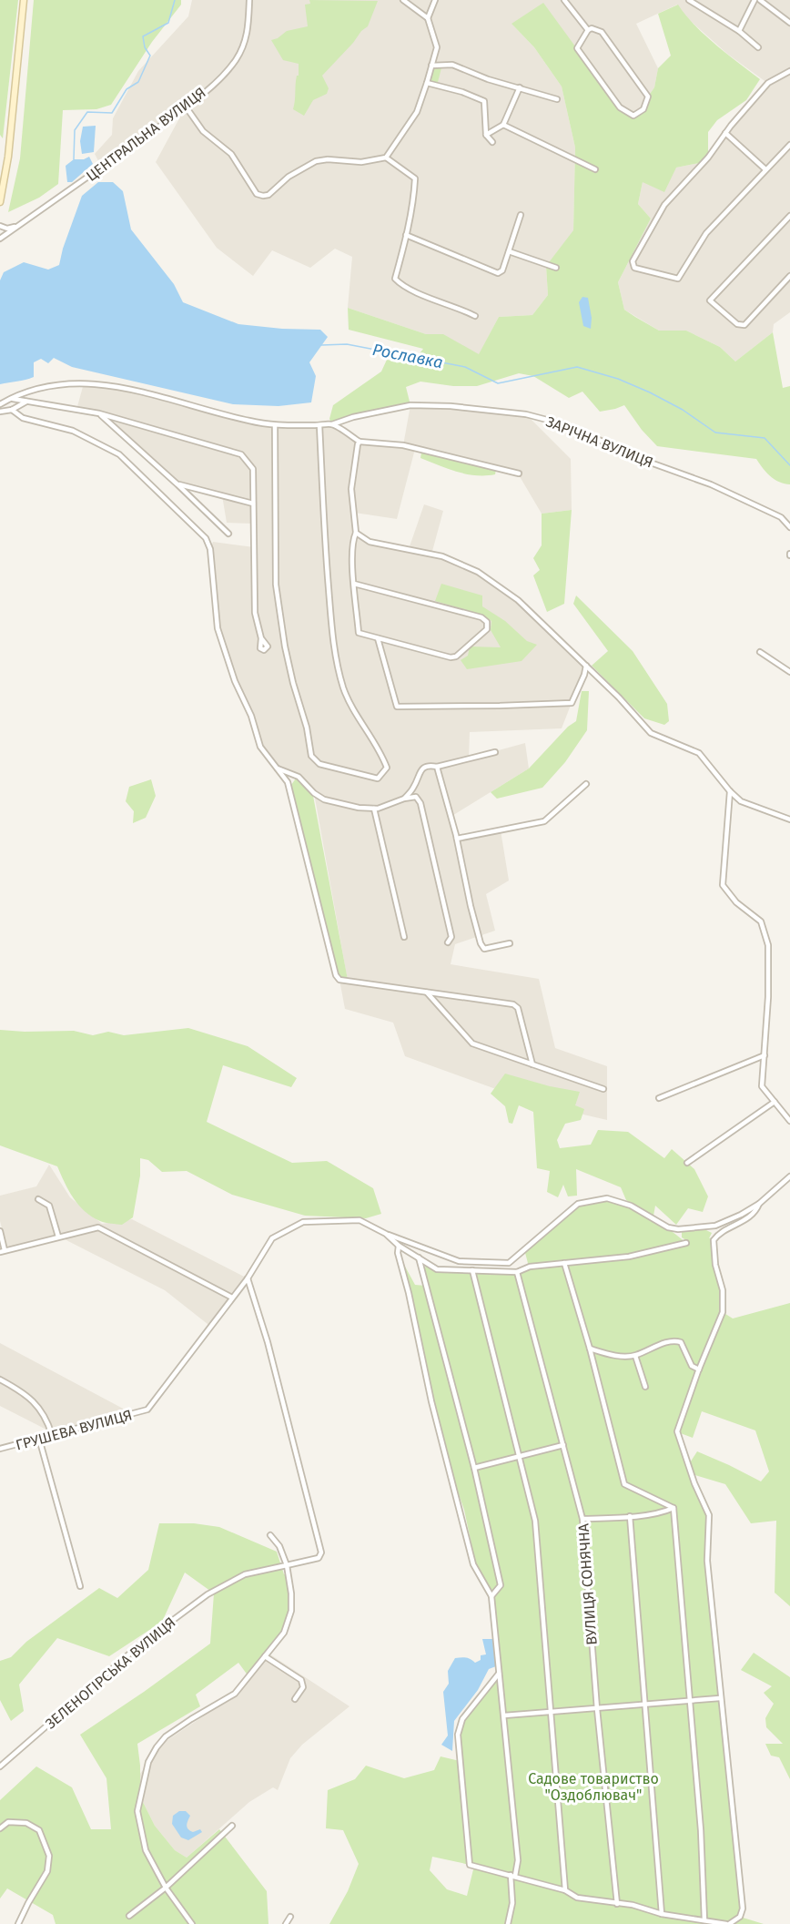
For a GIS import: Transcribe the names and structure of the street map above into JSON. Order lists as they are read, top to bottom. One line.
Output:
{"streets":{"street":["ЦЕНТРАЛЬНА ВУЛИЦЯ","ЗАРІЧНА ВУЛИЦЯ","ГРУШЕВА ВУЛИЦЯ","ВУЛИЦЯ СОНЯЧНА","ЗЕЛЕНОГІРСЬКА ВУЛИЦЯ"]},"water":["Рославка"],"parks":["Садове товариство \"Оздоблювач\""]}
